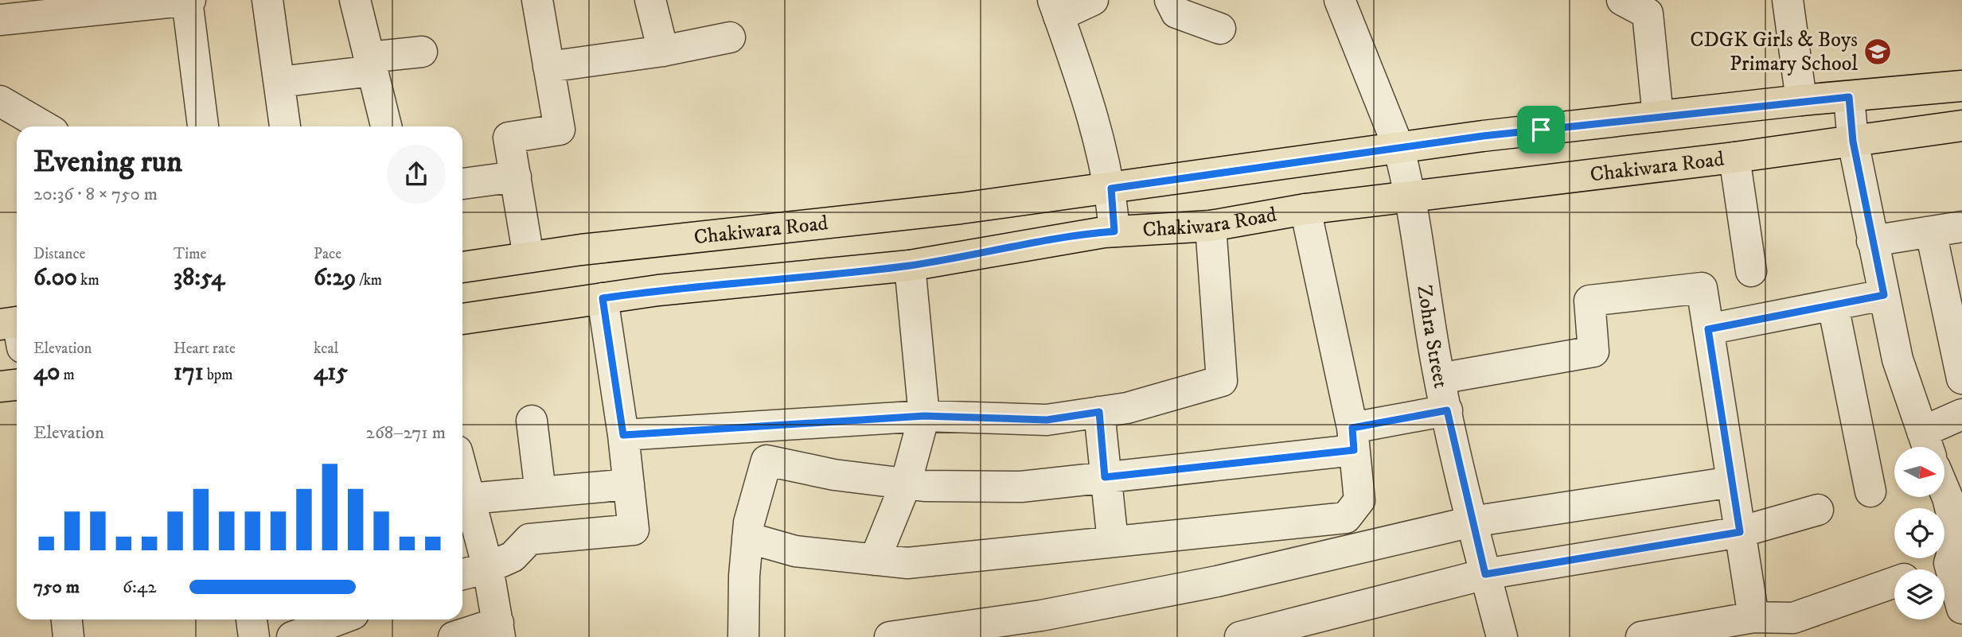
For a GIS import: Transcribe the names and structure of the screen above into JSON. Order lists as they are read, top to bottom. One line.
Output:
{"streets":{"main road":["Chakiwara Road"],"street":["Zohra Street"]},"crossings":[["Chakiwara Road","Zohra Street"]],"places":{"school or university":["CDGK Girls & Boys Primary School"]},"north":"right","page":{"heading":["Evening run","20:36 · 8 × 750 m"],"stats":[["Distance","6.00 km"],["Time","38:54"],["Pace","6:29 /km"],["Elevation","40 m"],["Heart rate","171 bpm"],["kcal","415"]],"chart":["Elevation","268–271 m"],"list":[{"name":"750 m","note":"6:42"}]}}
